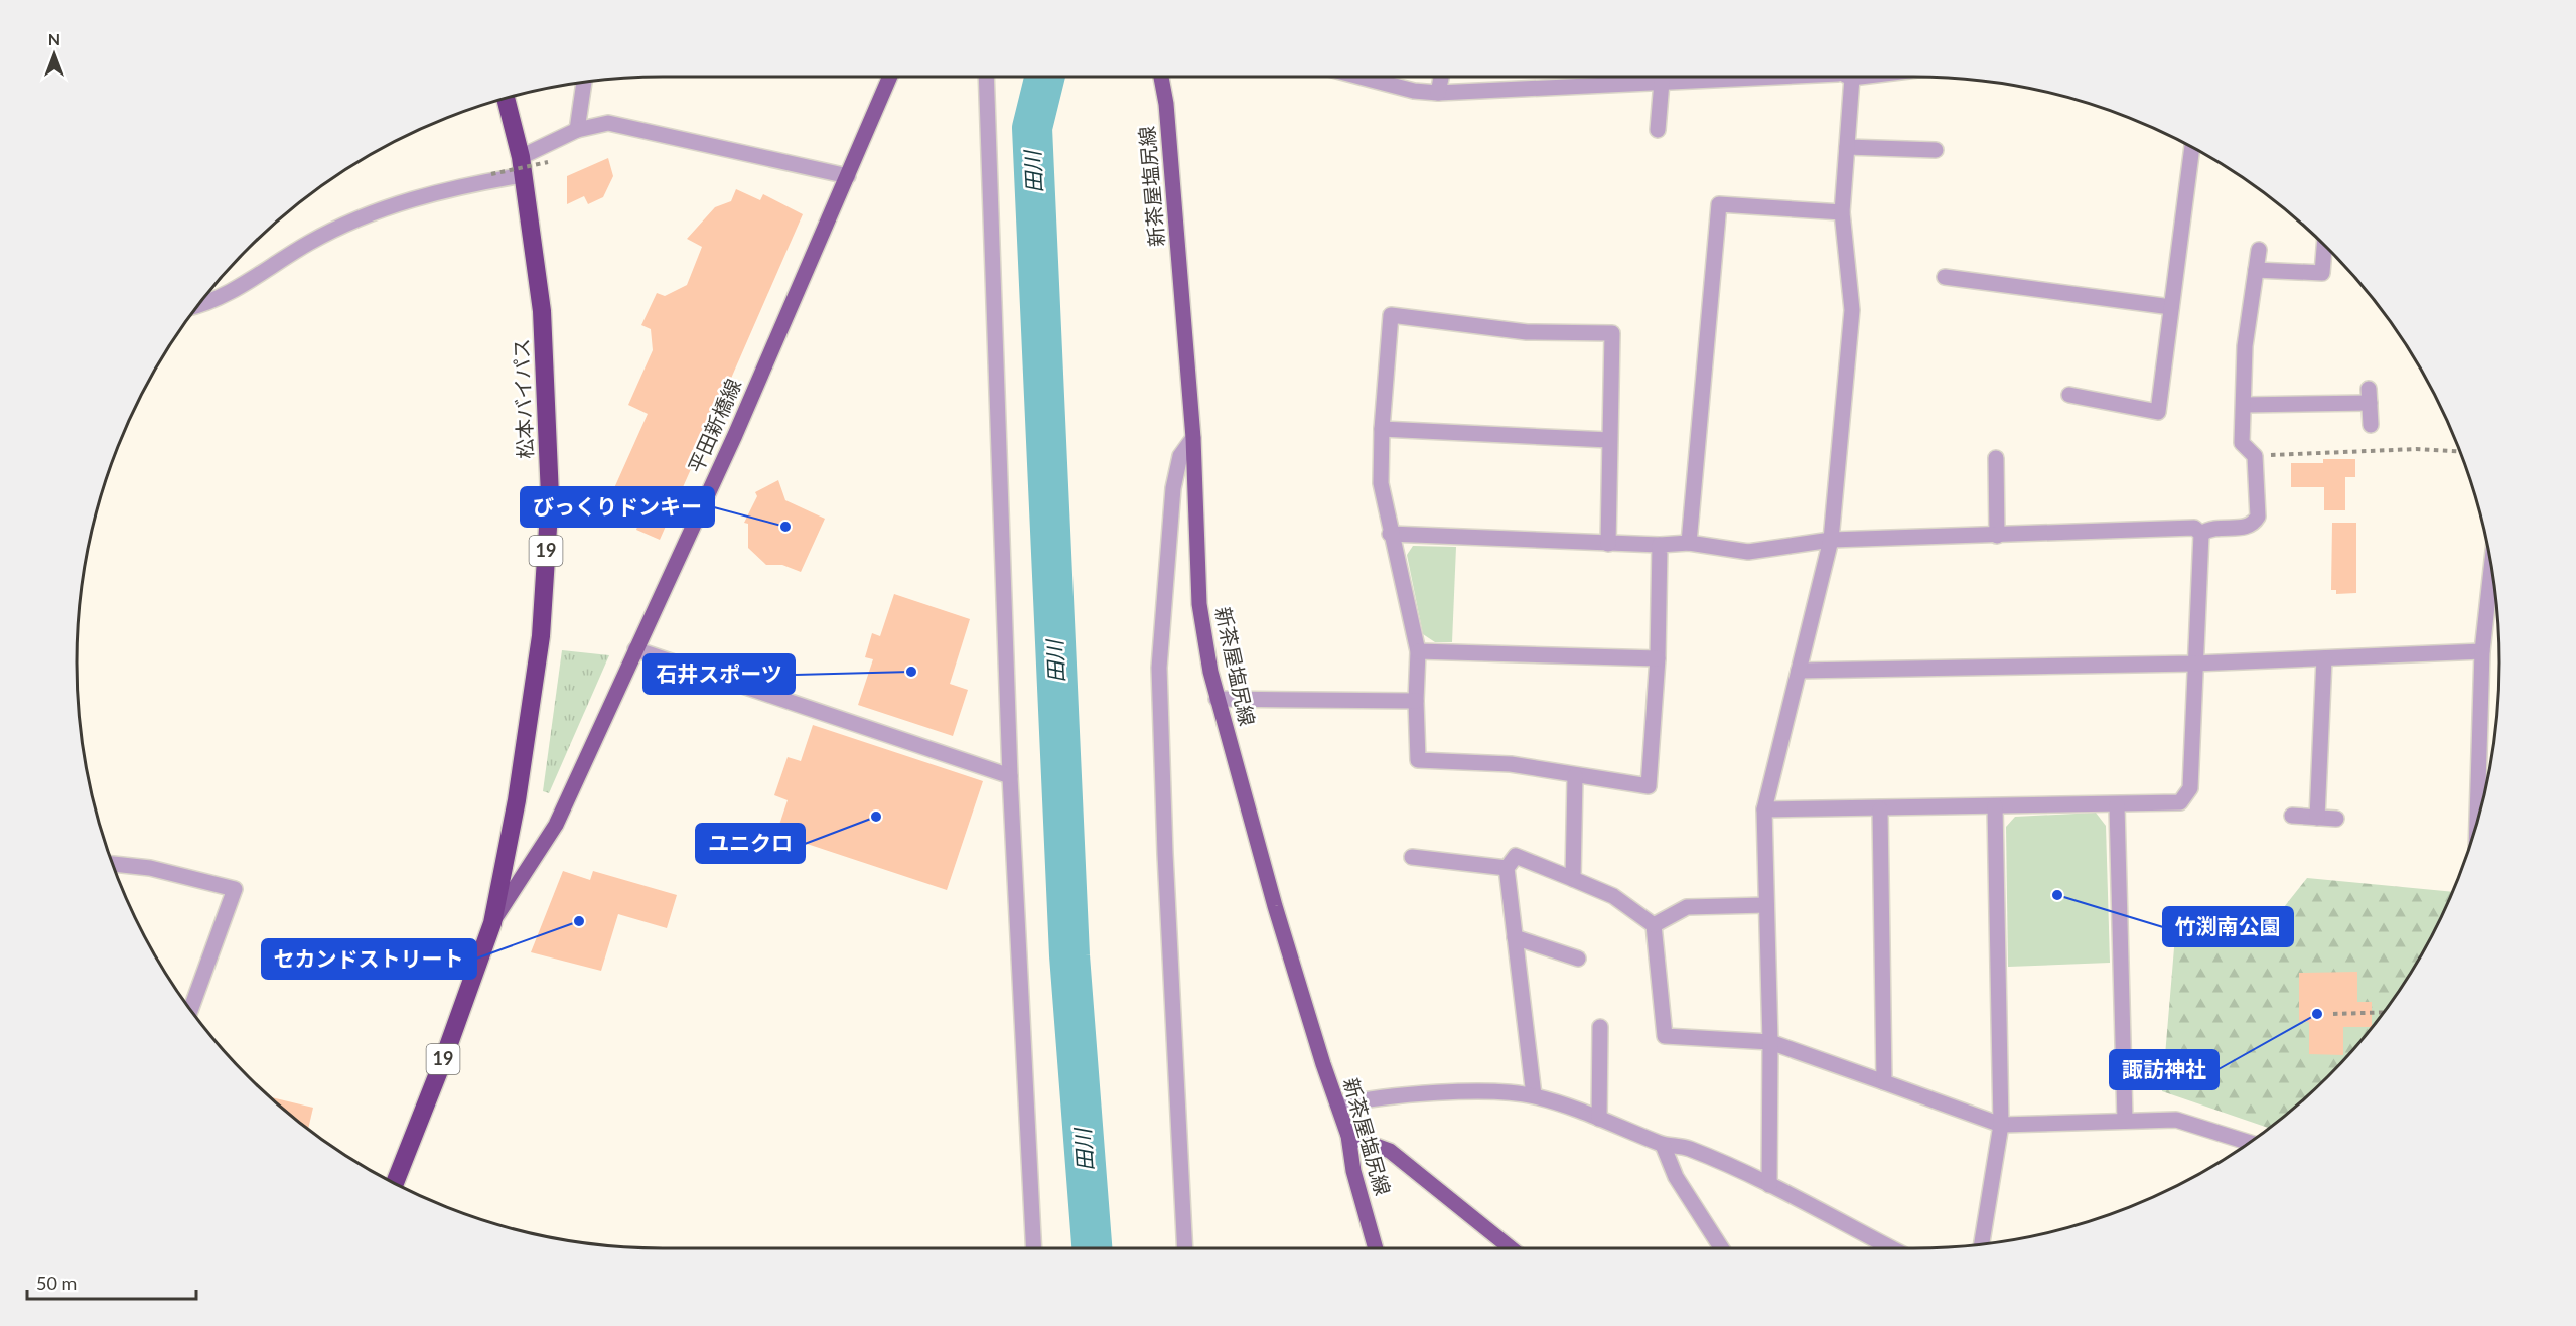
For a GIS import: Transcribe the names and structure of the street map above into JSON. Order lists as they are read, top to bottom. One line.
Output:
{"streets":{"highway":["松本バイパス","19"],"main road":["新茶屋塩尻線","平田新橋線"]},"crossings":[["松本バイパス","平田新橋線"],["松本バイパス","19"],["平田新橋線","19"]],"water":["田川"],"places":["びっくりドンキー","石井スポーツ","ユニクロ","竹渕南公園","セカンドストリート","諏訪神社"],"scale_bar":"50 m","north":"top"}
